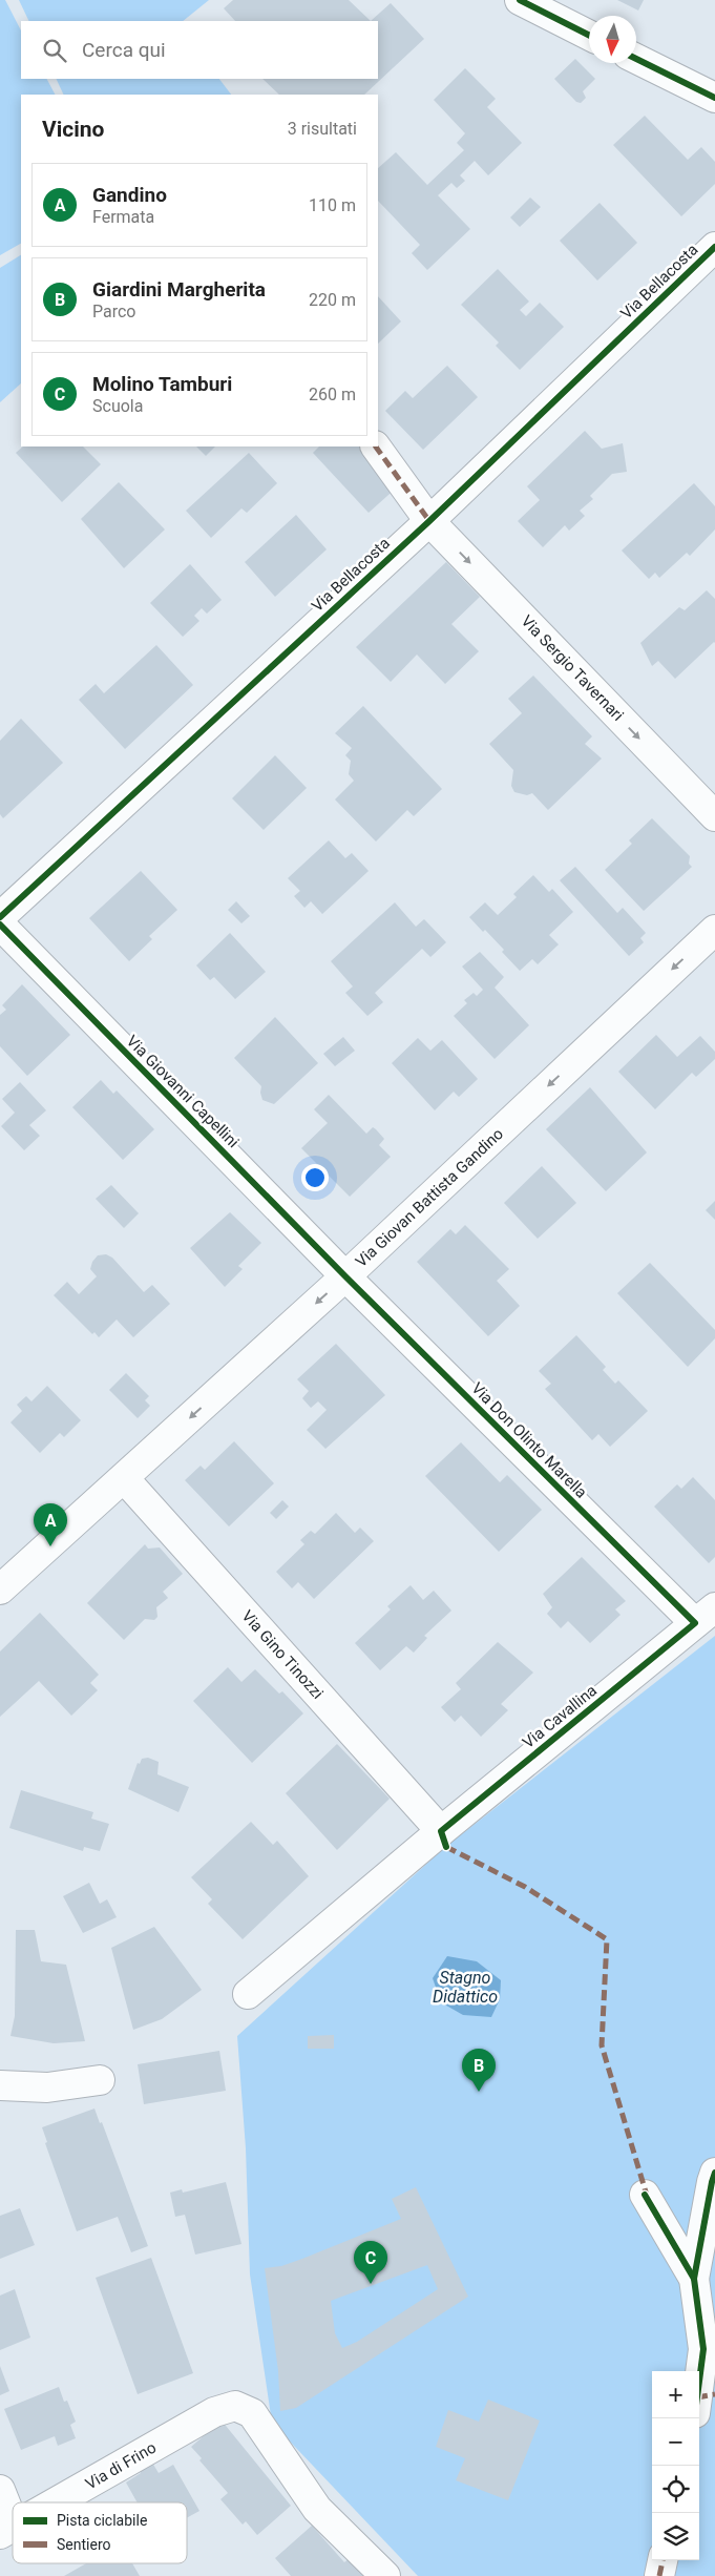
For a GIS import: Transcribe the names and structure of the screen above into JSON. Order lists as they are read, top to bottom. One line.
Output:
{"streets":{"street":["Via Bellacosta","Via Sergio Tavernari","Via Giovanni Capellini","Via Giovan Battista Gandino","Via Don Olinto Marella","Via Gino Tinozzi","Via Cavallina","Via di Frino"]},"crossings":[["Via Bellacosta","Via Sergio Tavernari"],["Via Giovanni Capellini","Via Giovan Battista Gandino"],["Via Giovanni Capellini","Via Don Olinto Marella"],["Via Giovan Battista Gandino","Via Don Olinto Marella"],["Via Giovan Battista Gandino","Via Gino Tinozzi"],["Via Don Olinto Marella","Via Cavallina"],["Via Gino Tinozzi","Via Cavallina"]],"one_way":["Via Sergio Tavernari","Via Giovan Battista Gandino"],"water":["Stagno Didattico"],"legend":["Pista ciclabile","Sentiero"],"north":"bottom","page":{"search":"Cerca qui","heading":["Vicino","3 risultati"],"list":[{"mark":"A","name":"Gandino","note":"Fermata","value":"110 m"},{"mark":"B","name":"Giardini Margherita","note":"Parco","value":"220 m"},{"mark":"C","name":"Molino Tamburi","note":"Scuola","value":"260 m"}],"pins":["A","B","C"],"map_buttons":["+","−"]}}
